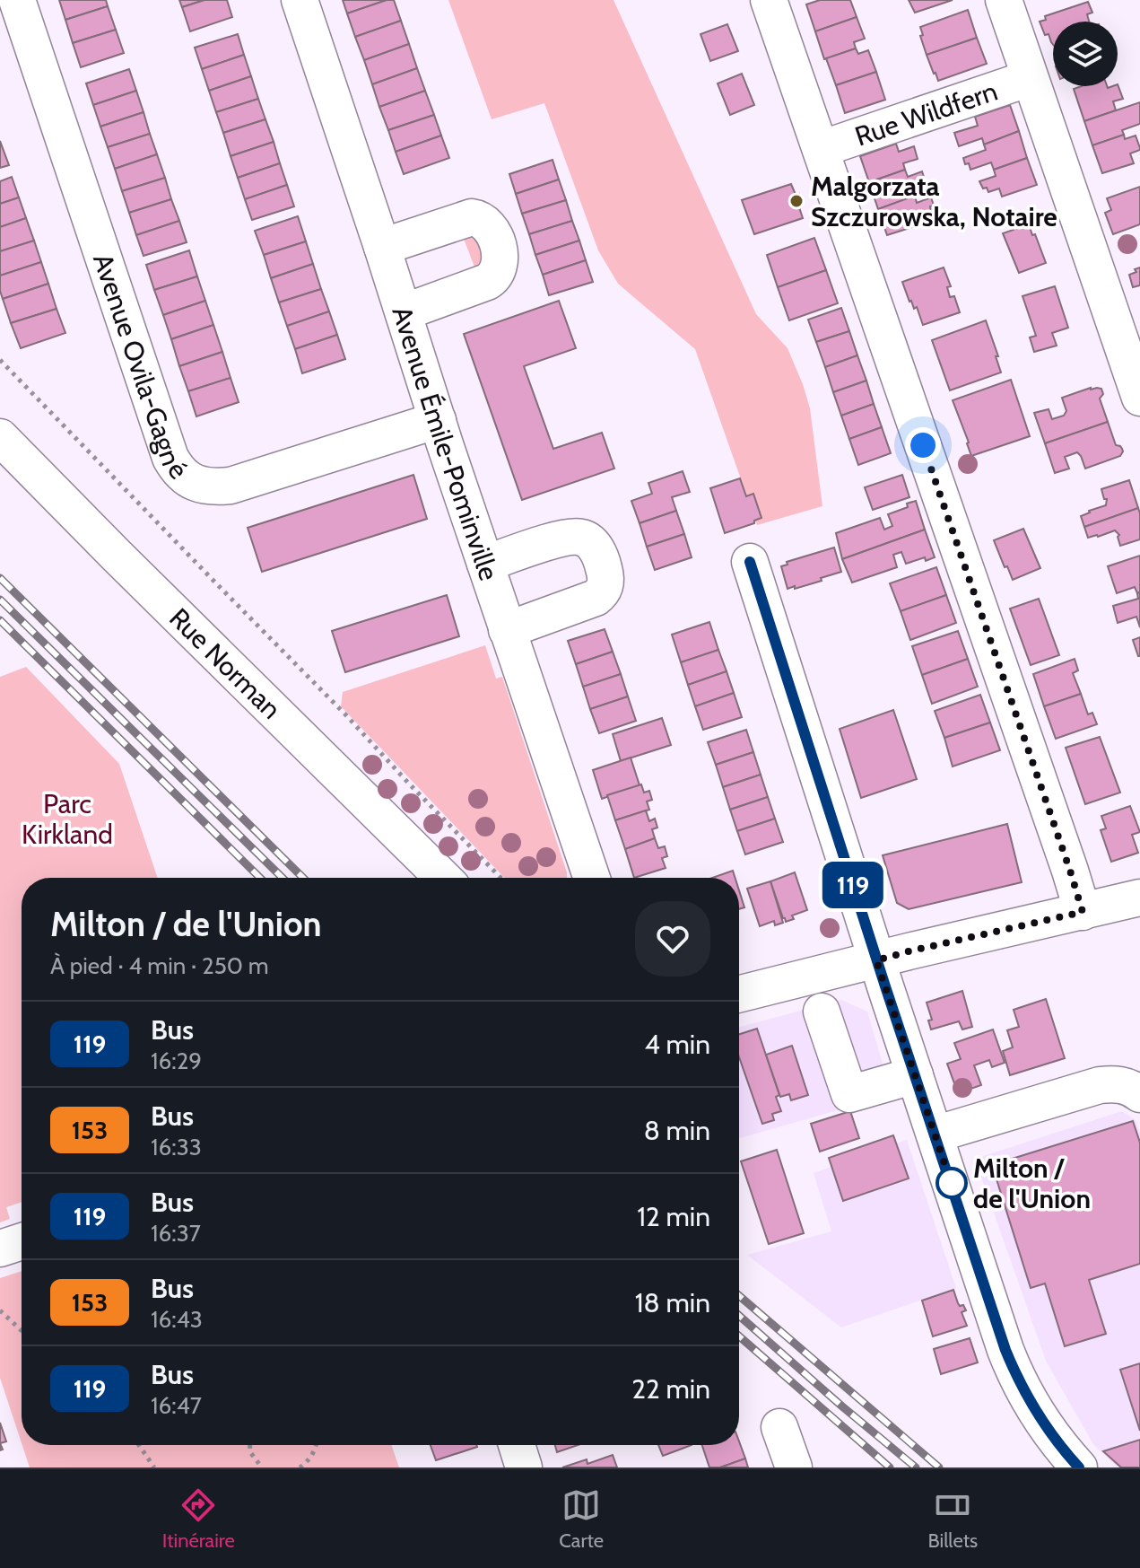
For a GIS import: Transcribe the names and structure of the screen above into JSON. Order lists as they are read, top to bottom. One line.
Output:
{"streets":{"street":["Rue Wildfern","Avenue Ovila-Gagné","Avenue Émile-Pominville","Rue Norman"]},"crossings":[["Avenue Ovila-Gagné","Avenue Émile-Pominville"]],"parks":["Parc Kirkland"],"places":["Malgorzata Szczurowska, Notaire","Milton / de l'Union"],"lines":["bus line 119"],"page":{"on_map":"119","heading":["Milton / de l'Union","À pied · 4 min · 250 m"],"list":[{"mark":"119","name":"Bus","note":"16:29","value":"4 min"},{"mark":"153","name":"Bus","note":"16:33","value":"8 min"},{"mark":"119","name":"Bus","note":"16:37","value":"12 min"},{"mark":"153","name":"Bus","note":"16:43","value":"18 min"},{"mark":"119","name":"Bus","note":"16:47","value":"22 min"}],"tabs":["Itinéraire","Carte","Billets"]}}
